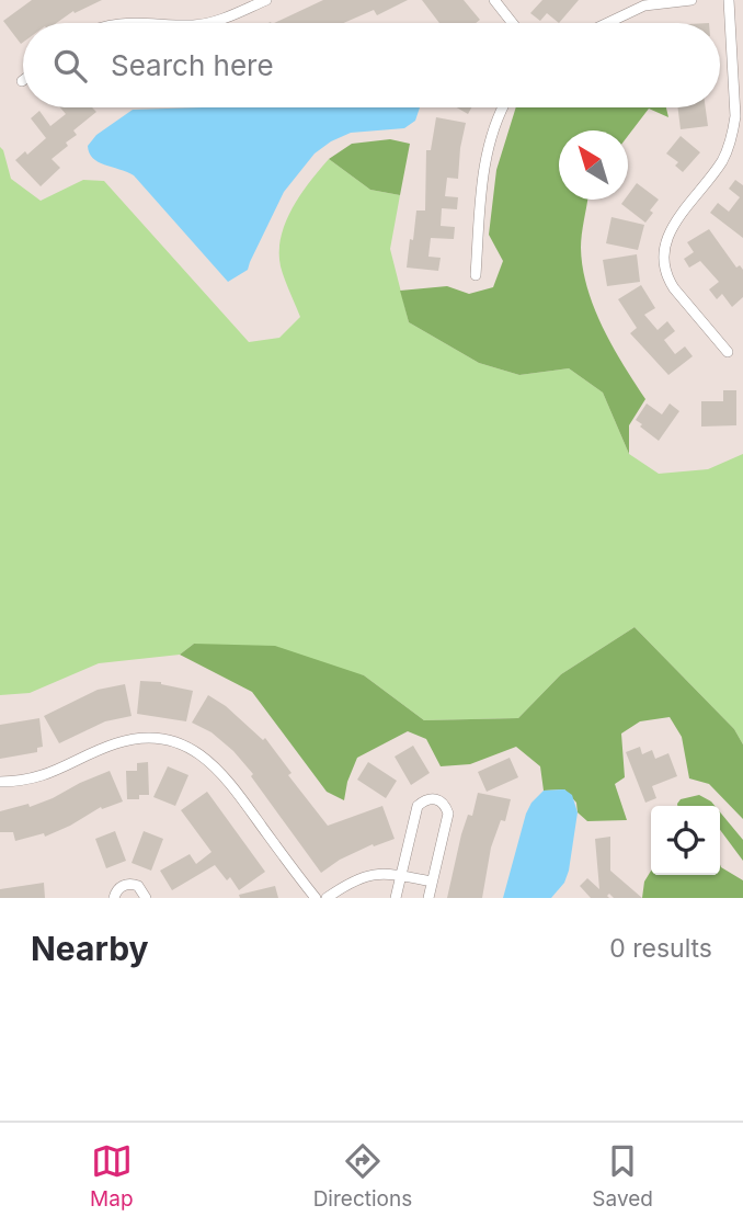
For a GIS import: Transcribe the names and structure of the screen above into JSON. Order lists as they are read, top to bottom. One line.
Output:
{"north":"top left","page":{"search":"Search here","heading":["Nearby","0 results"],"nav":["Map","Directions","Saved"]}}
